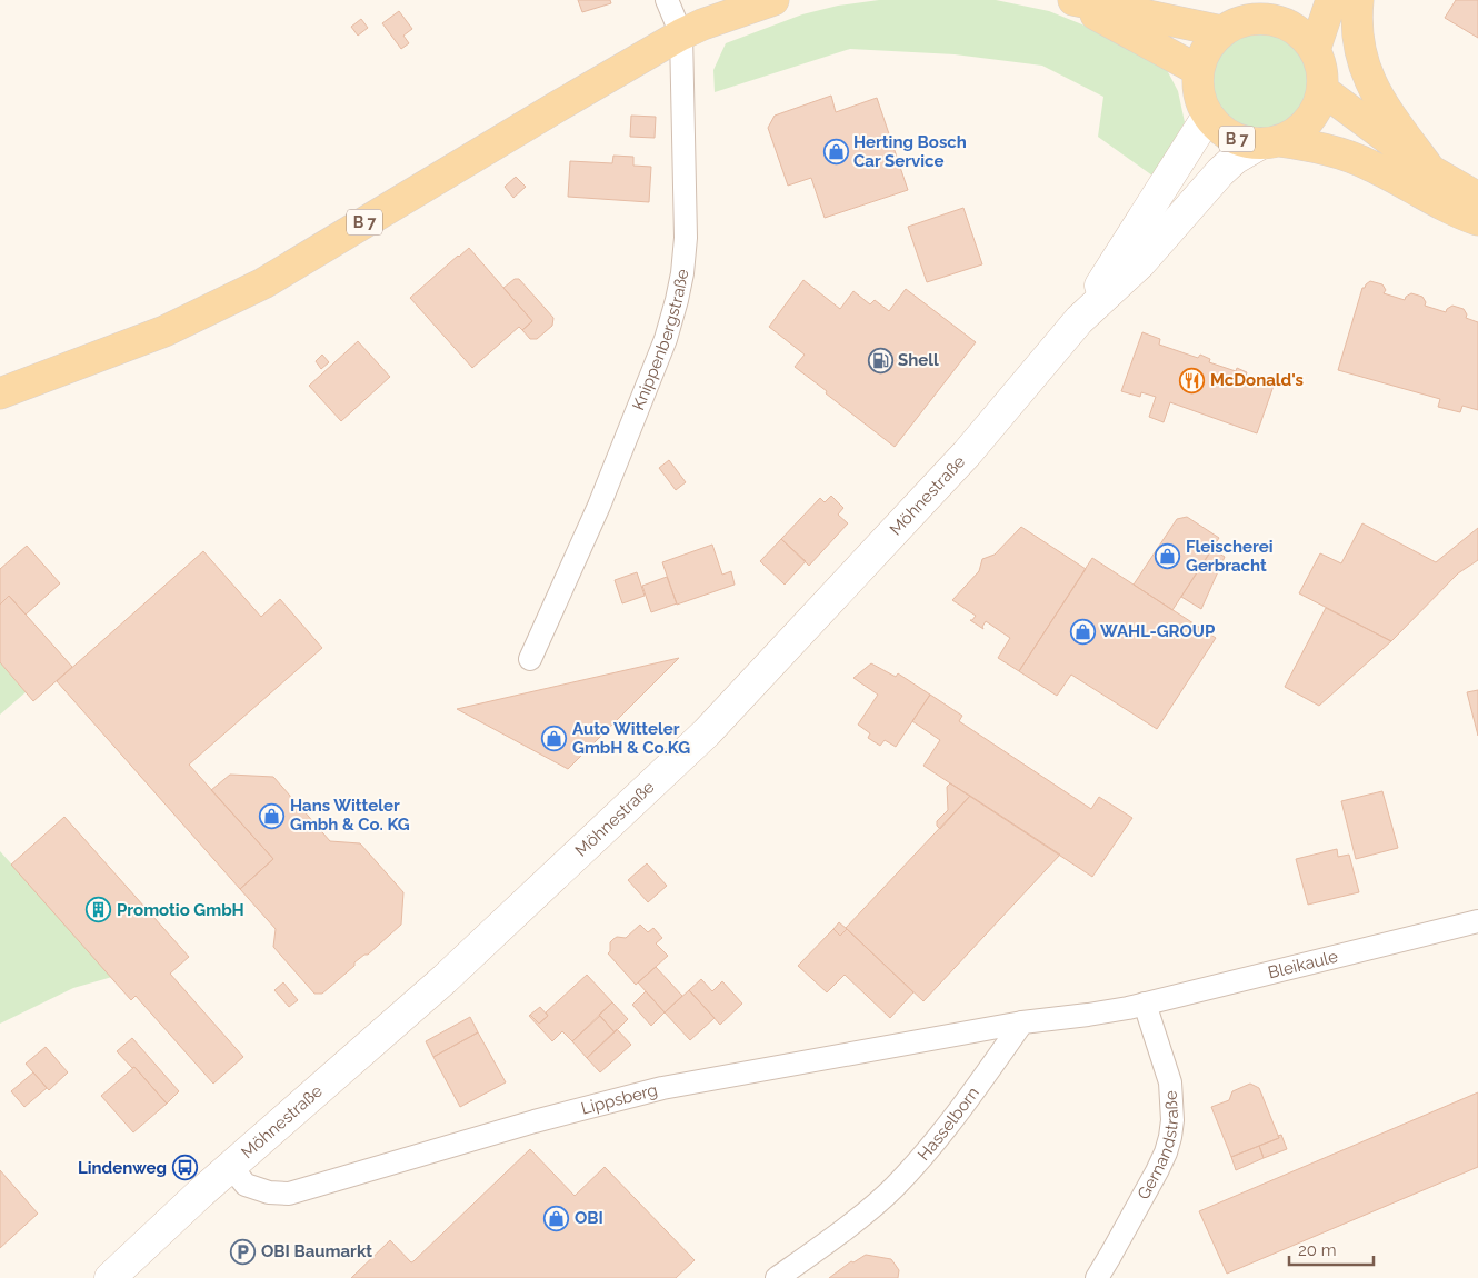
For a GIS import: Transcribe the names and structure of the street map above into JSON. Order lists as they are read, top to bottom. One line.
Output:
{"streets":{"main road":["B 7"],"street":["Knippenbergstraße","Möhnestraße","Bleikaule","Lippsberg","Hasselborn","Gernandstraße"]},"crossings":[["B 7","Knippenbergstraße"],["B 7","Möhnestraße"],["Möhnestraße","Lippsberg"],["Bleikaule","Gernandstraße"],["Lippsberg","Hasselborn"]],"places":{"shop":["Herting Bosch Car Service","Fleischerei Gerbracht","WAHL-GROUP","Auto Witteler GmbH & Co.KG","Hans Witteler Gmbh & Co. KG","OBI"],"fuel station":["Shell"],"restaurant":["McDonald's"],"building":["Promotio GmbH"],"bus stop":["Lindenweg"],"parking":["OBI Baumarkt"]},"scale_bar":"20 m"}
